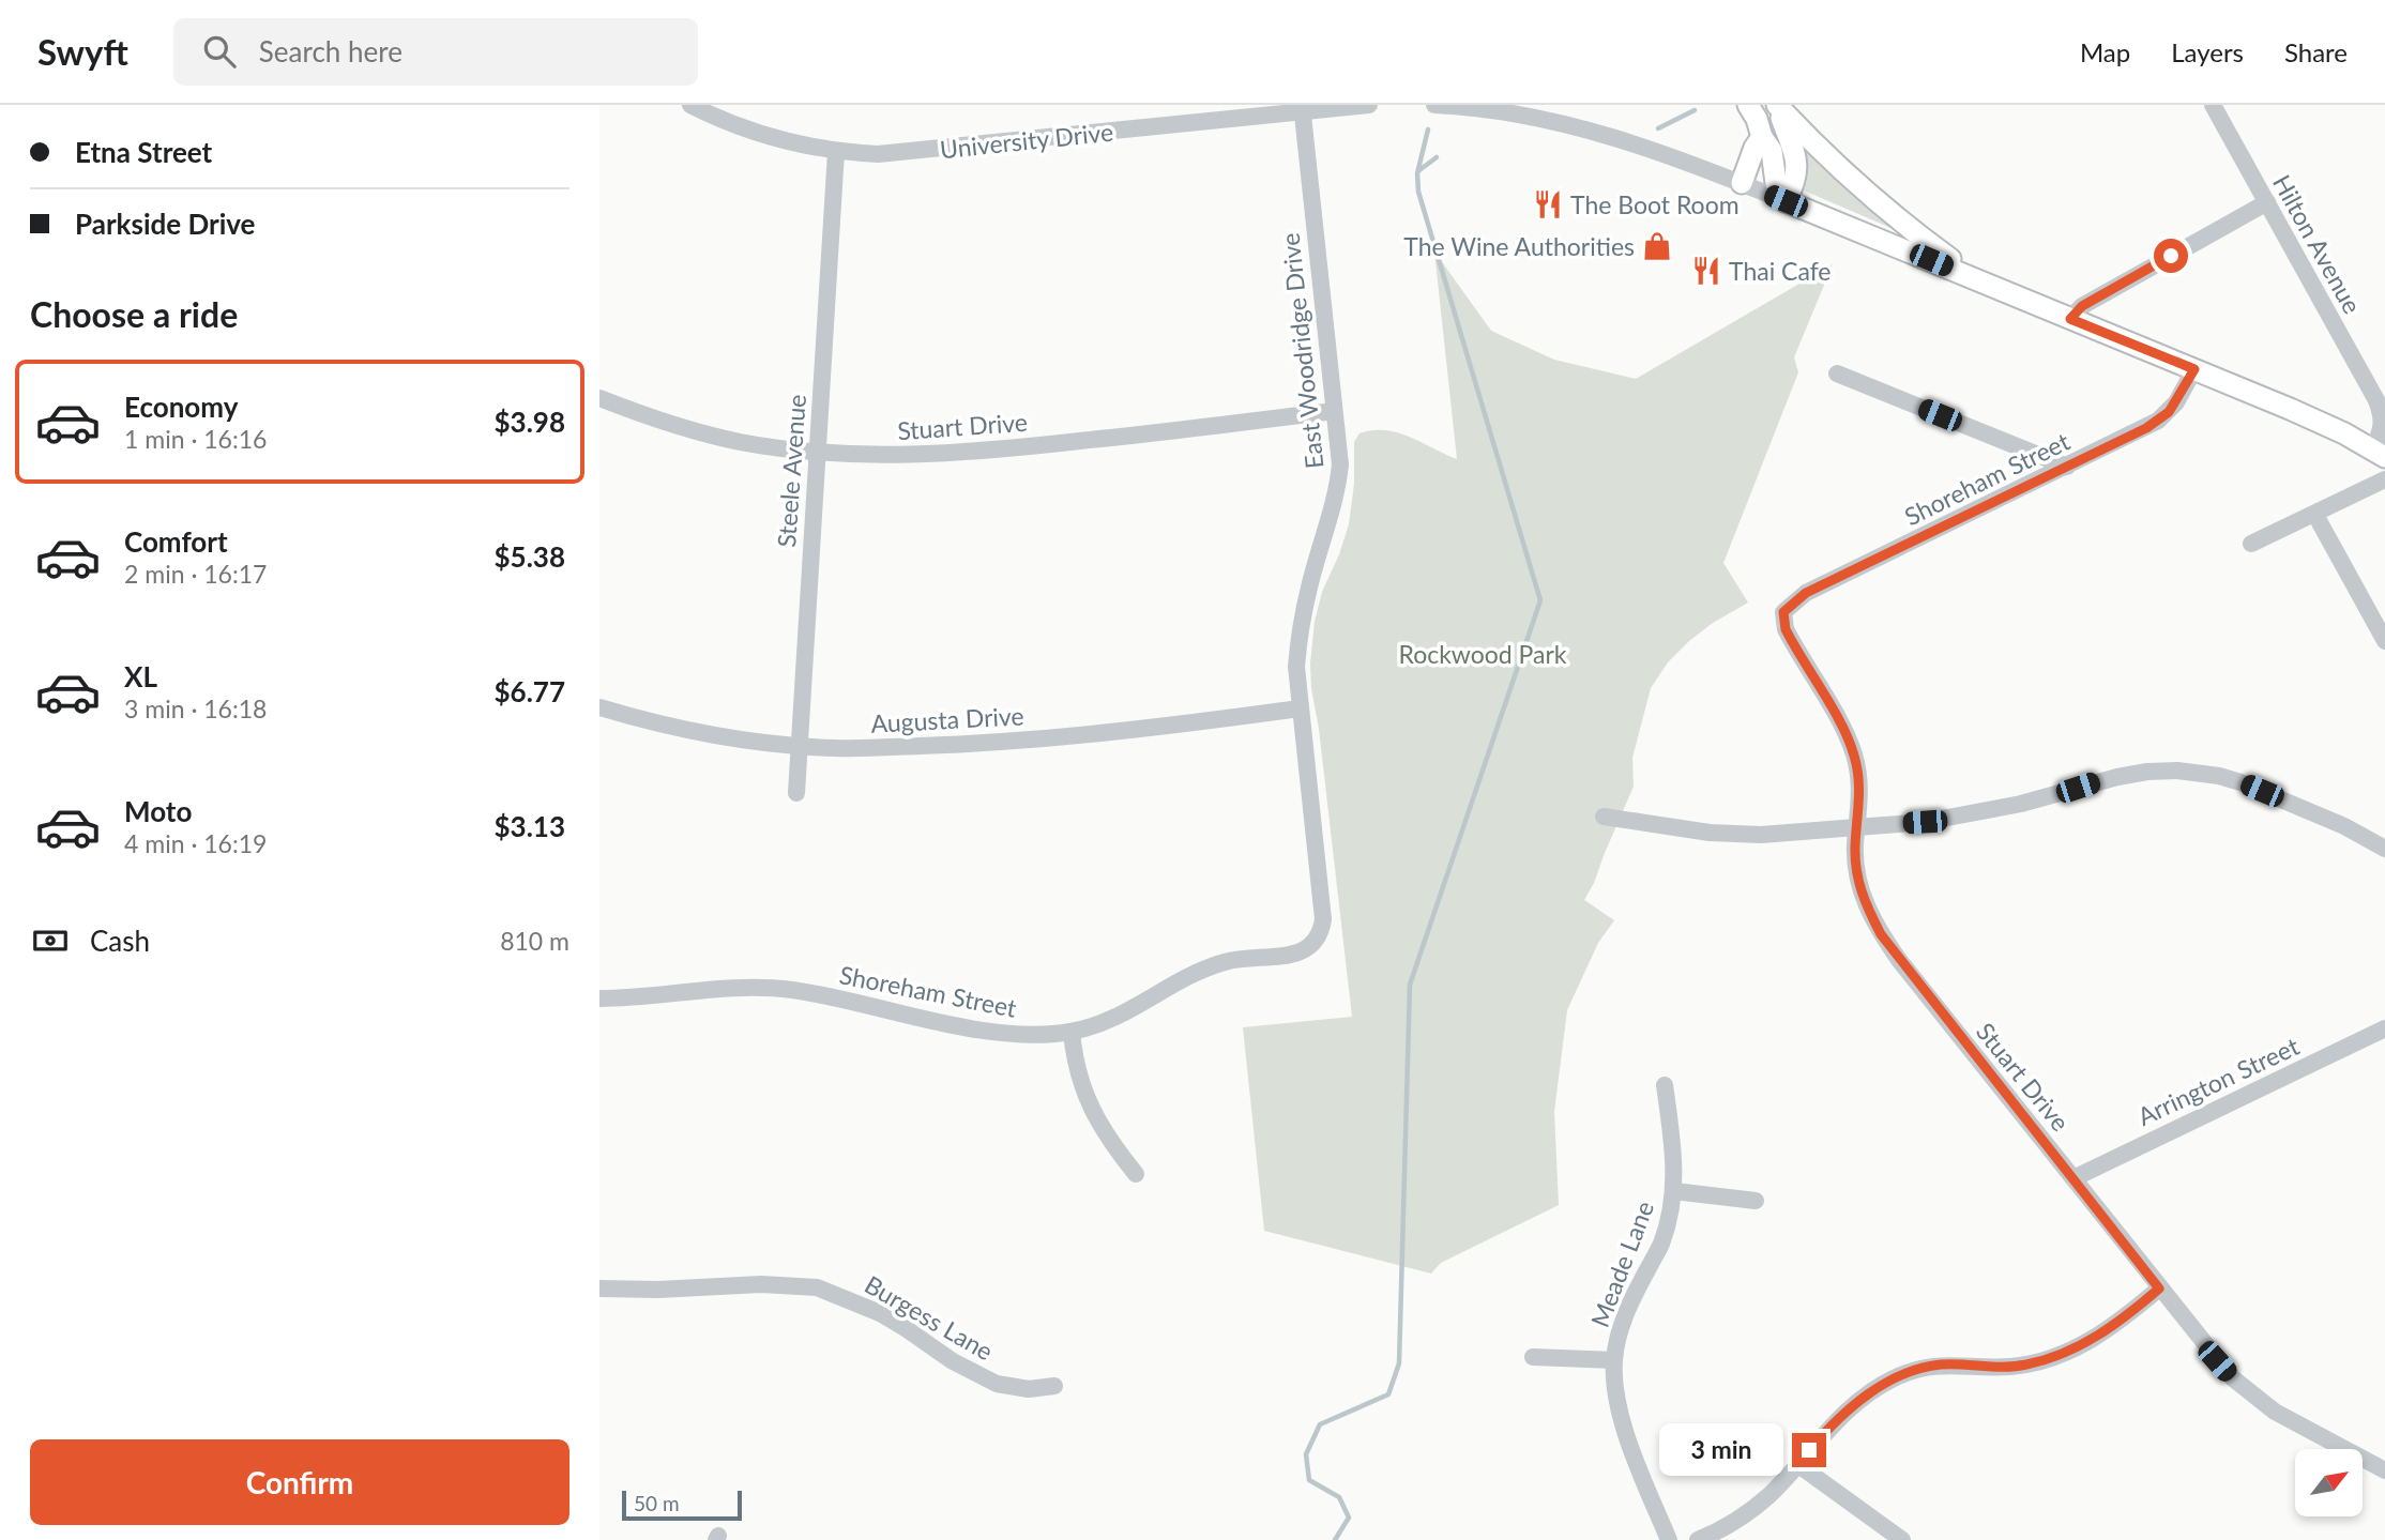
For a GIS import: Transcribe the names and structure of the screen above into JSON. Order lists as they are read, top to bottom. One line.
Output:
{"streets":{"street":["University Drive","Hilton Avenue","East Woodridge Drive","Stuart Drive","Steele Avenue","Shoreham Street","Augusta Drive","Arrington Street","Meade Lane","Burgess Lane"]},"crossings":[["University Drive","East Woodridge Drive"],["University Drive","Steele Avenue"],["East Woodridge Drive","Stuart Drive"],["East Woodridge Drive","Shoreham Street"],["East Woodridge Drive","Augusta Drive"],["Stuart Drive","Steele Avenue"],["Stuart Drive","Shoreham Street"],["Stuart Drive","Arrington Street"],["Steele Avenue","Augusta Drive"]],"parks":["Rockwood Park"],"places":{"restaurant":["The Boot Room","Thai Cafe"],"shop":["The Wine Authorities"]},"scale_bar":"50 m","north":"top right","page":{"header":"Swyft","search":"Search here","nav":["Map","Layers","Share"],"banner":["Etna Street","Parkside Drive"],"heading":"Choose a ride","list":[{"name":"Economy","note":"1 min · 16:16","value":"$3.98"},{"name":"Comfort","note":"2 min · 16:17","value":"$5.38"},{"name":"XL","note":"3 min · 16:18","value":"$6.77"},{"name":"Moto","note":"4 min · 16:19","value":"$3.13"}],"pay":["Cash","810 m"],"bubble":"3 min","buttons":"Confirm","scale":"50 m"}}
